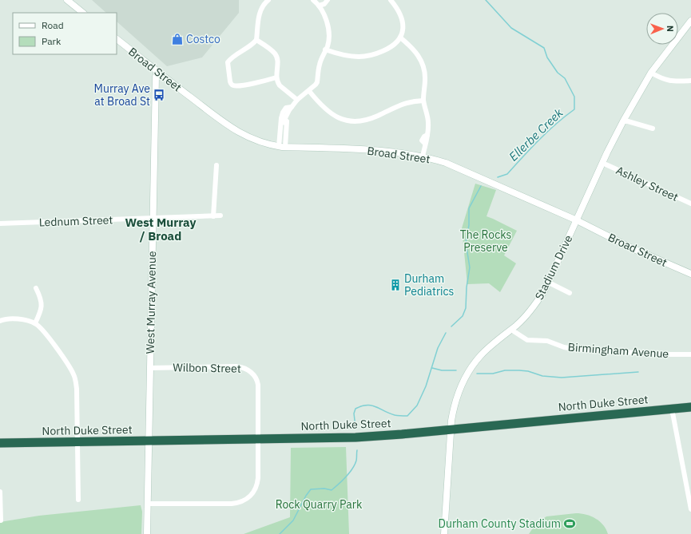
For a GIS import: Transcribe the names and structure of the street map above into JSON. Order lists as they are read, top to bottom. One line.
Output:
{"streets":{"highway":["North Duke Street"],"street":["Broad Street","Ashley Street","Lednum Street","Stadium Drive","West Murray Avenue","Birmingham Avenue","Wilbon Street"]},"crossings":[["Broad Street","Stadium Drive"],["Broad Street","West Murray Avenue"],["Ashley Street","Stadium Drive"],["Lednum Street","West Murray Avenue"],["Stadium Drive","Birmingham Avenue"],["Stadium Drive","North Duke Street"],["West Murray Avenue","Wilbon Street"],["West Murray Avenue","North Duke Street"],["Wilbon Street","North Duke Street"]],"districts":["West Murray / Broad"],"water":["Ellerbe Creek"],"parks":["The Rocks Preserve","Rock Quarry Park"],"places":{"shop":["Costco"],"bus stop":["Murray Ave at Broad St"],"building":["Durham Pediatrics"],"sports":["Durham County Stadium"]},"legend":["Road","Park"],"north":"right"}
